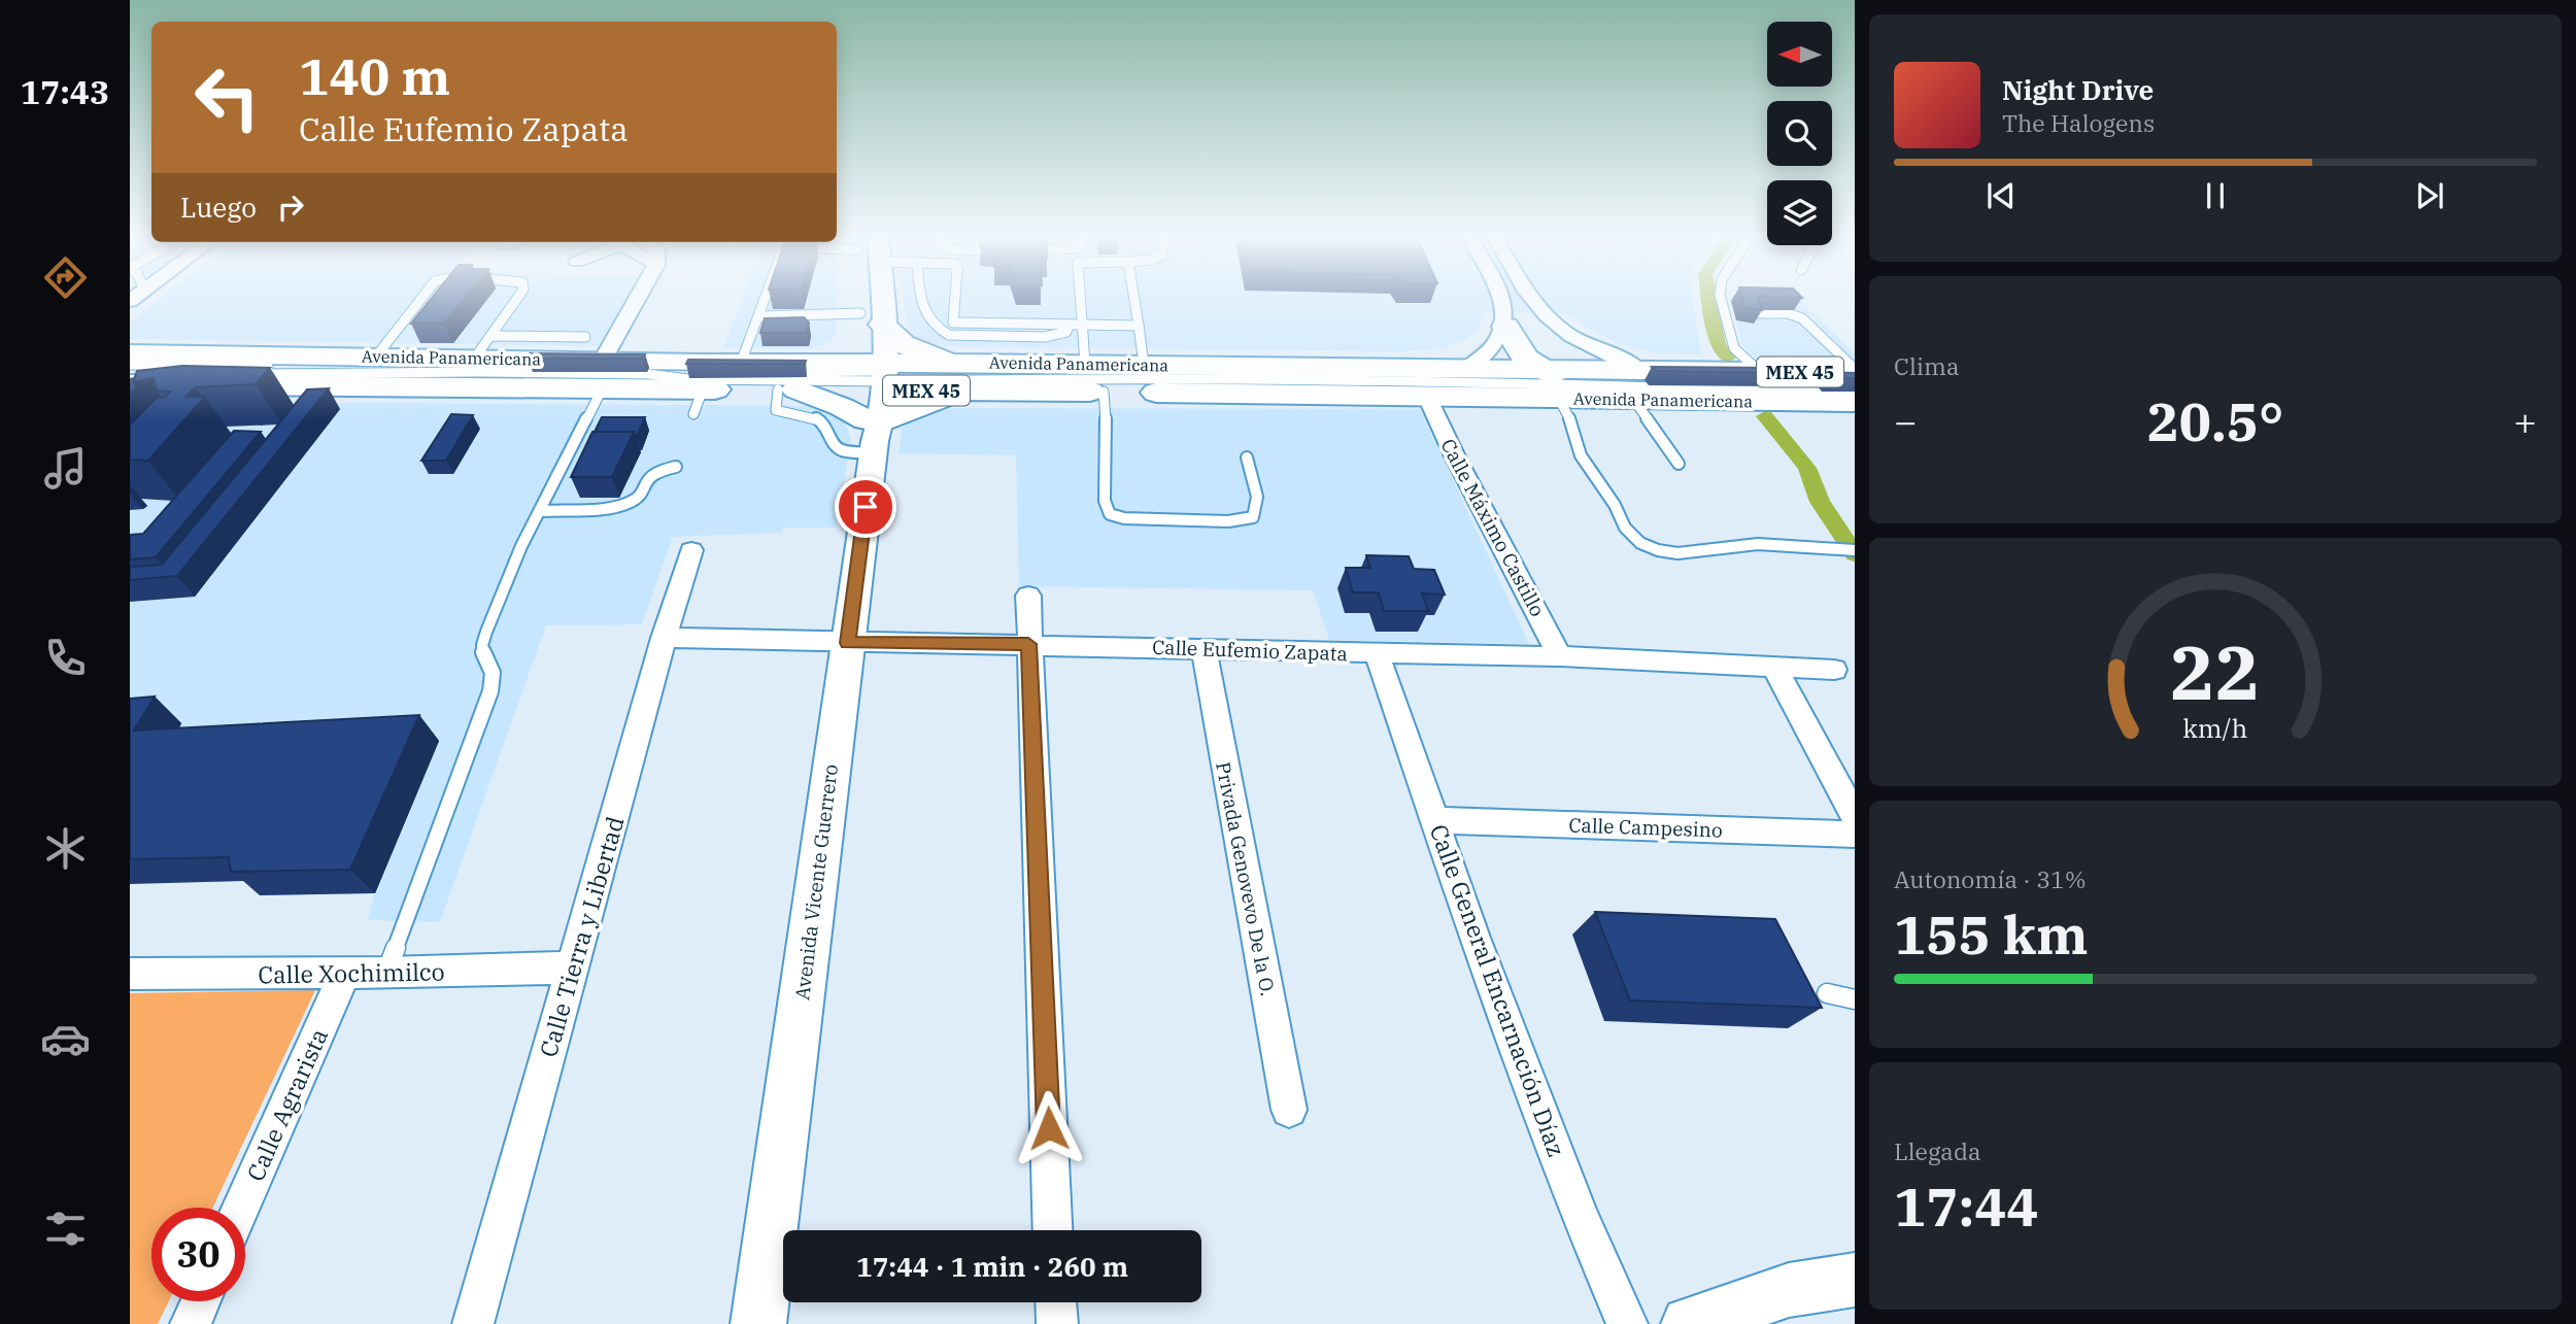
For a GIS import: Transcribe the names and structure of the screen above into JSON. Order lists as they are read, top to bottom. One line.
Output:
{"streets":{"main road":["Avenida Panamericana","MEX 45"],"street":["Calle Máximo Castillo","Calle Eufemio Zapata","Calle Campesino","Privada Genovevo De la O.","Avenida Vicente Guerrero","Calle Tierra y Libertad","Calle Xochimilco","Calle General Encarnación Díaz","Calle Agrarista"]},"crossings":[["Avenida Panamericana","Calle Máximo Castillo"],["Avenida Panamericana","Avenida Vicente Guerrero"],["Calle Máximo Castillo","Calle Eufemio Zapata"],["Calle Eufemio Zapata","Privada Genovevo De la O."],["Calle Eufemio Zapata","Avenida Vicente Guerrero"],["Calle Eufemio Zapata","Calle Tierra y Libertad"],["Calle Eufemio Zapata","Calle General Encarnación Díaz"],["Calle Campesino","Calle General Encarnación Díaz"],["Calle Tierra y Libertad","Calle Xochimilco"],["Calle Xochimilco","Calle Agrarista"]],"north":"left","page":{"tabs":"17:43","turn":["140 m","Calle Eufemio Zapata"],"song":["Night Drive","The Halogens"],"then":"Luego","tile":["Clima",["Autonomía · 31%","155 km"],["Llegada","17:44"]],"heat":["−","20.5°","+"],"limit":"30","trip":"17:44 · 1 min · 260 m","gauge":["22","km/h"]}}
